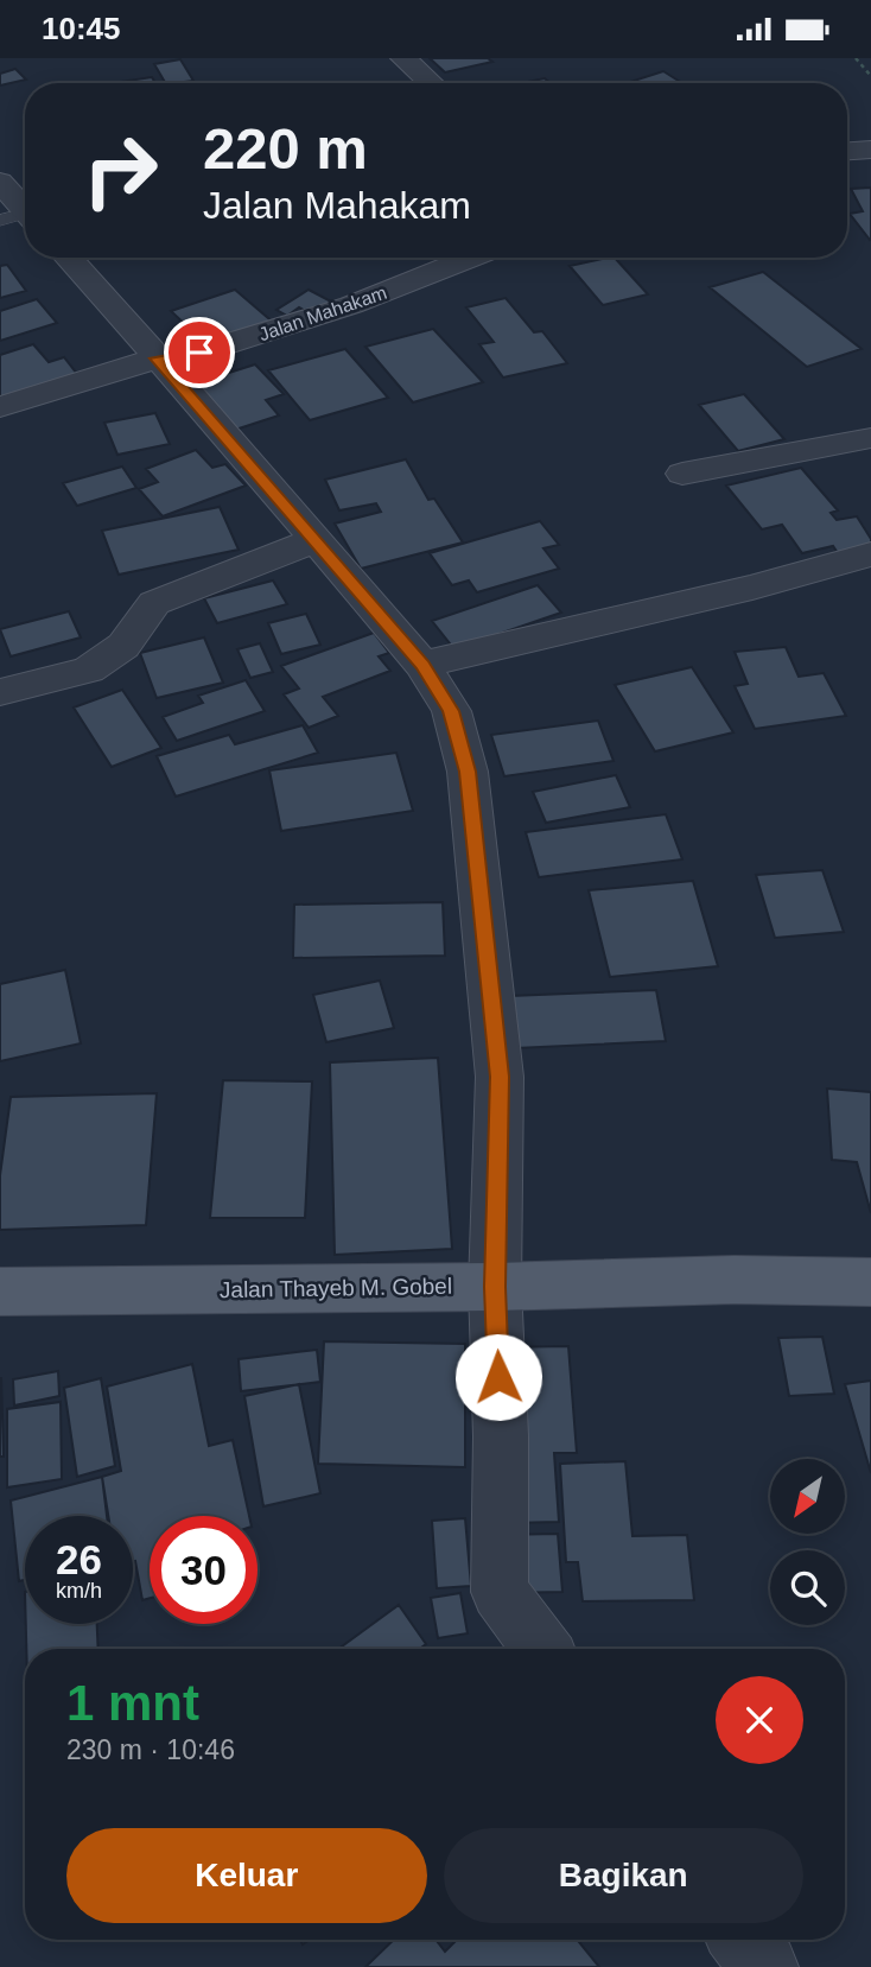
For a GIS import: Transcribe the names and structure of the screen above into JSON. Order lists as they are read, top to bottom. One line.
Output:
{"streets":{"main road":["Jalan Thayeb M. Gobel"],"street":["Jalan Mahakam"]},"north":"bottom left","page":{"status":"10:45","turn":["220 m","Jalan Mahakam"],"speed":"26 km/h","limit":"30","heading":["1 mnt","230 m · 10:46"],"buttons":["Keluar","Bagikan"]}}
